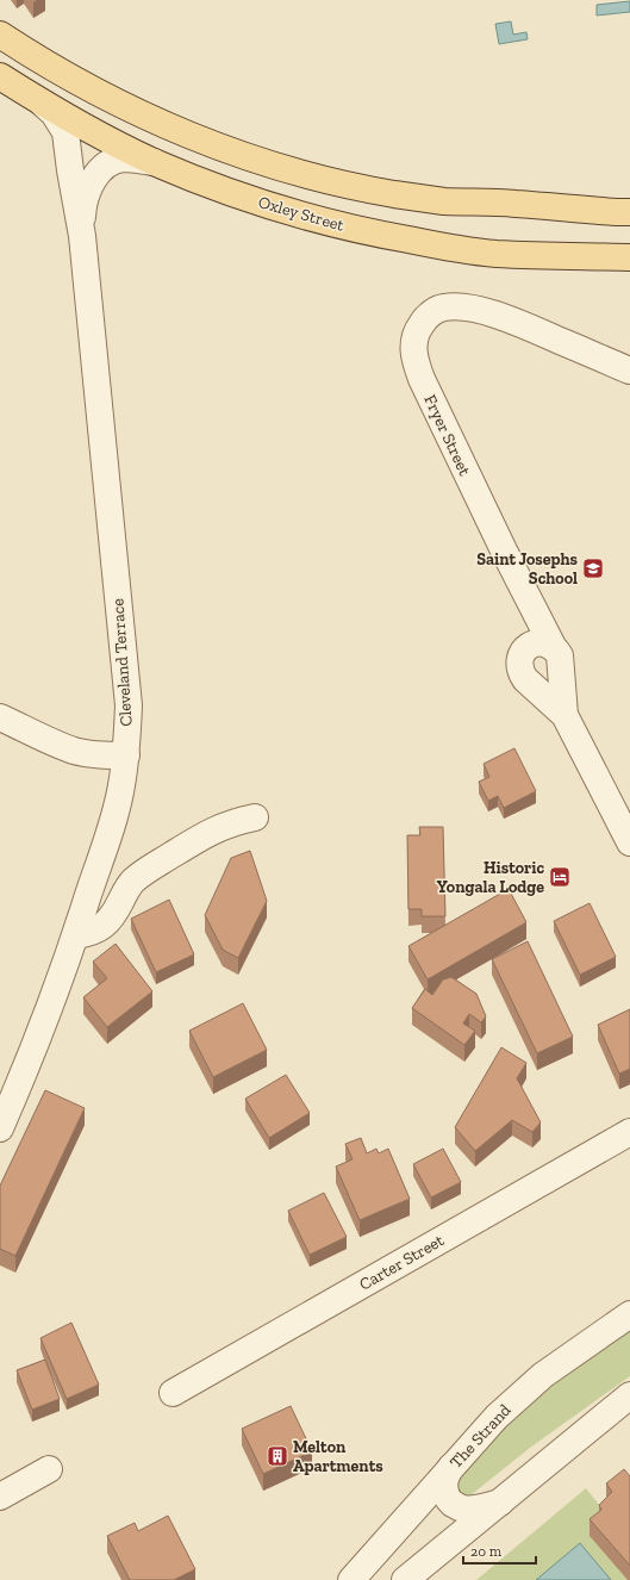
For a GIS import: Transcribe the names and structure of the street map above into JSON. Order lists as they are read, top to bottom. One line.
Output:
{"streets":{"main road":["Oxley Street"],"street":["Fryer Street","Cleveland Terrace","Carter Street","The Strand"]},"crossings":[["Oxley Street","Cleveland Terrace"]],"places":{"school or university":["Saint Josephs School"],"hotel":["Historic Yongala Lodge"],"building":["Melton Apartments"]},"scale_bar":"20 m"}
